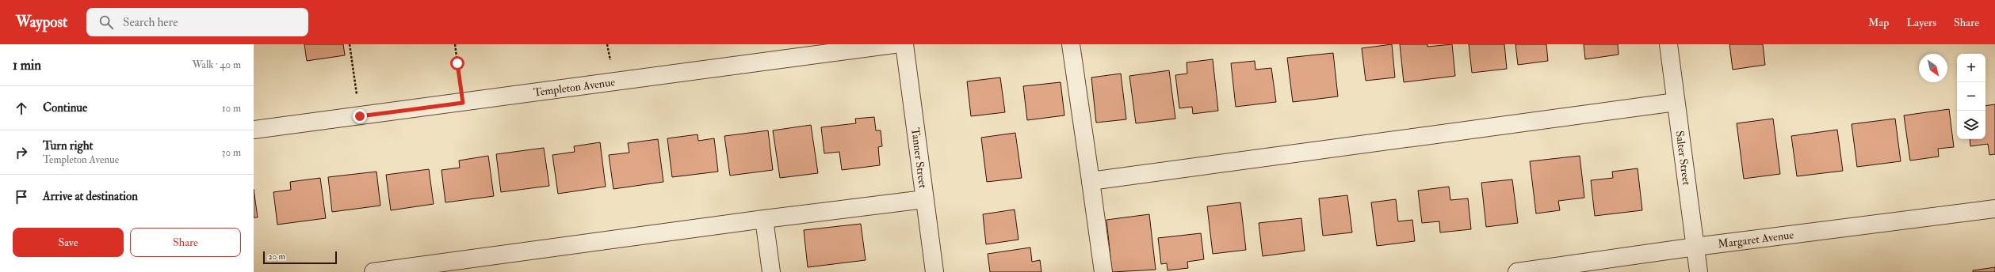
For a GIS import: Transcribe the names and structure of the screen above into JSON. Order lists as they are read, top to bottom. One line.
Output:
{"streets":{"street":["Templeton Avenue","Tanner Street","Salter Street","Margaret Avenue"]},"crossings":[["Salter Street","Margaret Avenue"]],"scale_bar":"20 m","north":"bottom right","page":{"header":"Waypost","search":"Search here","nav":["Map","Layers","Share"],"heading":["1 min","Walk · 40 m"],"map_buttons":["+","−"],"list":[["Continue","10 m"],["Turn right","Templeton Avenue","30 m"],"Arrive at destination"],"buttons":["Save","Share"],"scale":"20 m"}}
